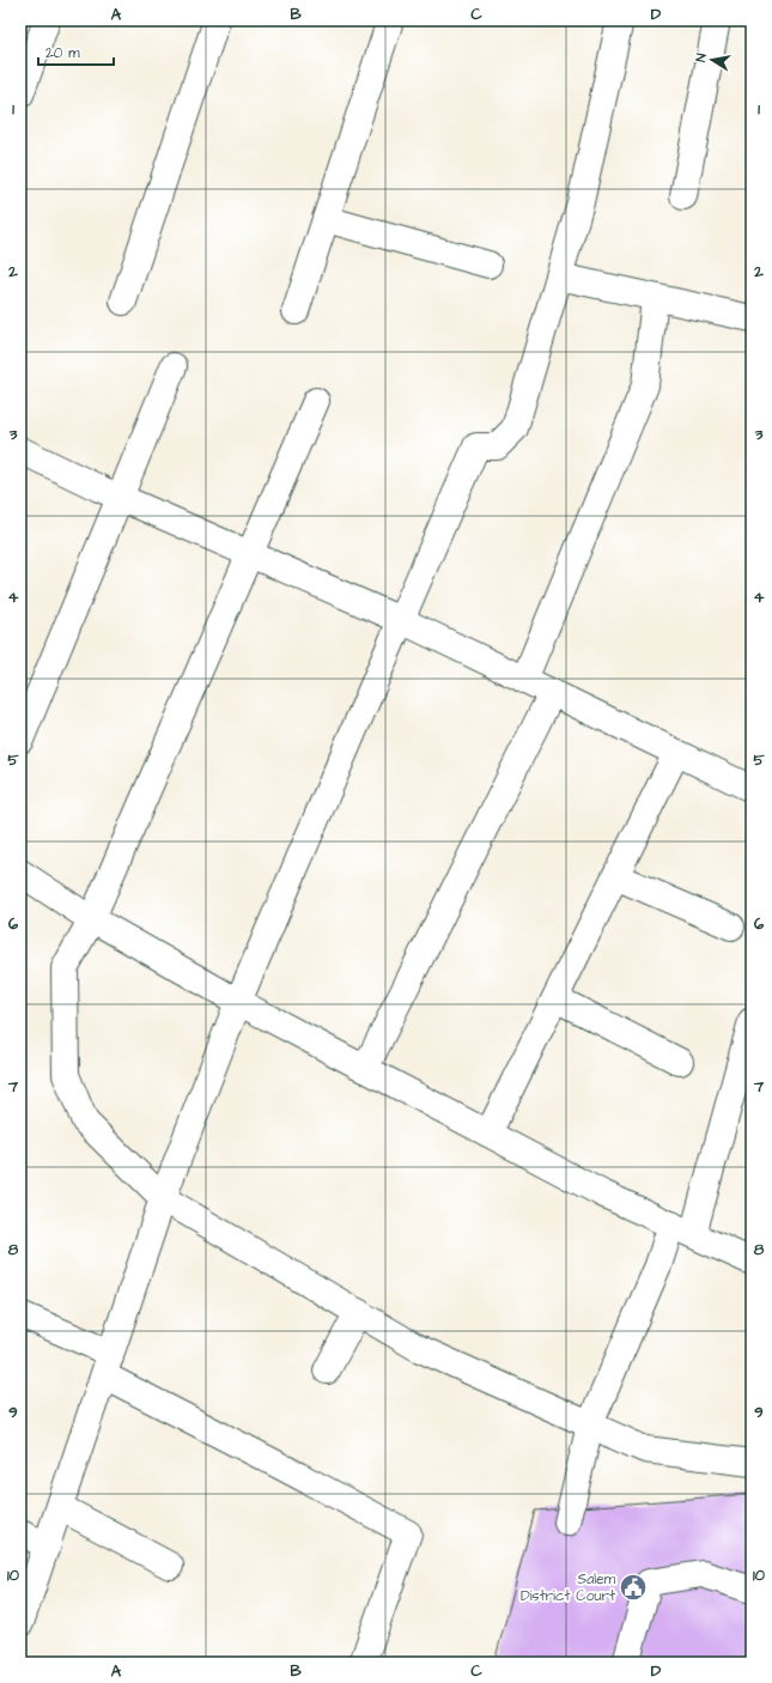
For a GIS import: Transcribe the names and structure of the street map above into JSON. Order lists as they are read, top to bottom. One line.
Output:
{"places":{"public building":["Salem District Court"]},"scale_bar":"20 m","north":"left","grid":{"columns":["A","B","C","D"],"rows":["1","2","3","4","5","6","7","8","9","10"]}}
